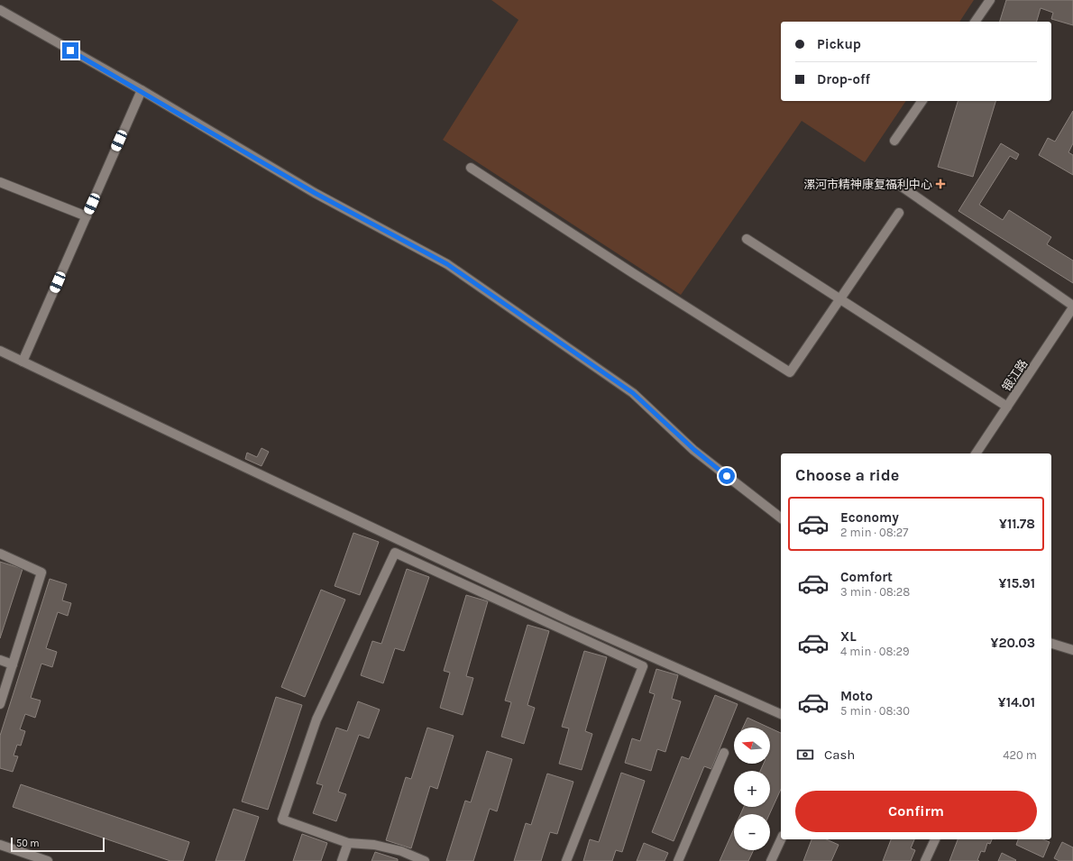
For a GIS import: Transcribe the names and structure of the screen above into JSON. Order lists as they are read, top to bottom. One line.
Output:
{"streets":{"street":["银江路"]},"places":{"health":["漯河市精神康复福利中心"]},"scale_bar":"50 m","north":"left","page":{"banner":["Pickup","Drop-off"],"heading":"Choose a ride","list":[{"name":"Economy","note":"2 min · 08:27","value":"¥11.78"},{"name":"Comfort","note":"3 min · 08:28","value":"¥15.91"},{"name":"XL","note":"4 min · 08:29","value":"¥20.03"},{"name":"Moto","note":"5 min · 08:30","value":"¥14.01"}],"map_buttons":["+","−"],"pay":["Cash","420 m"],"buttons":"Confirm","scale":"50 m"}}
